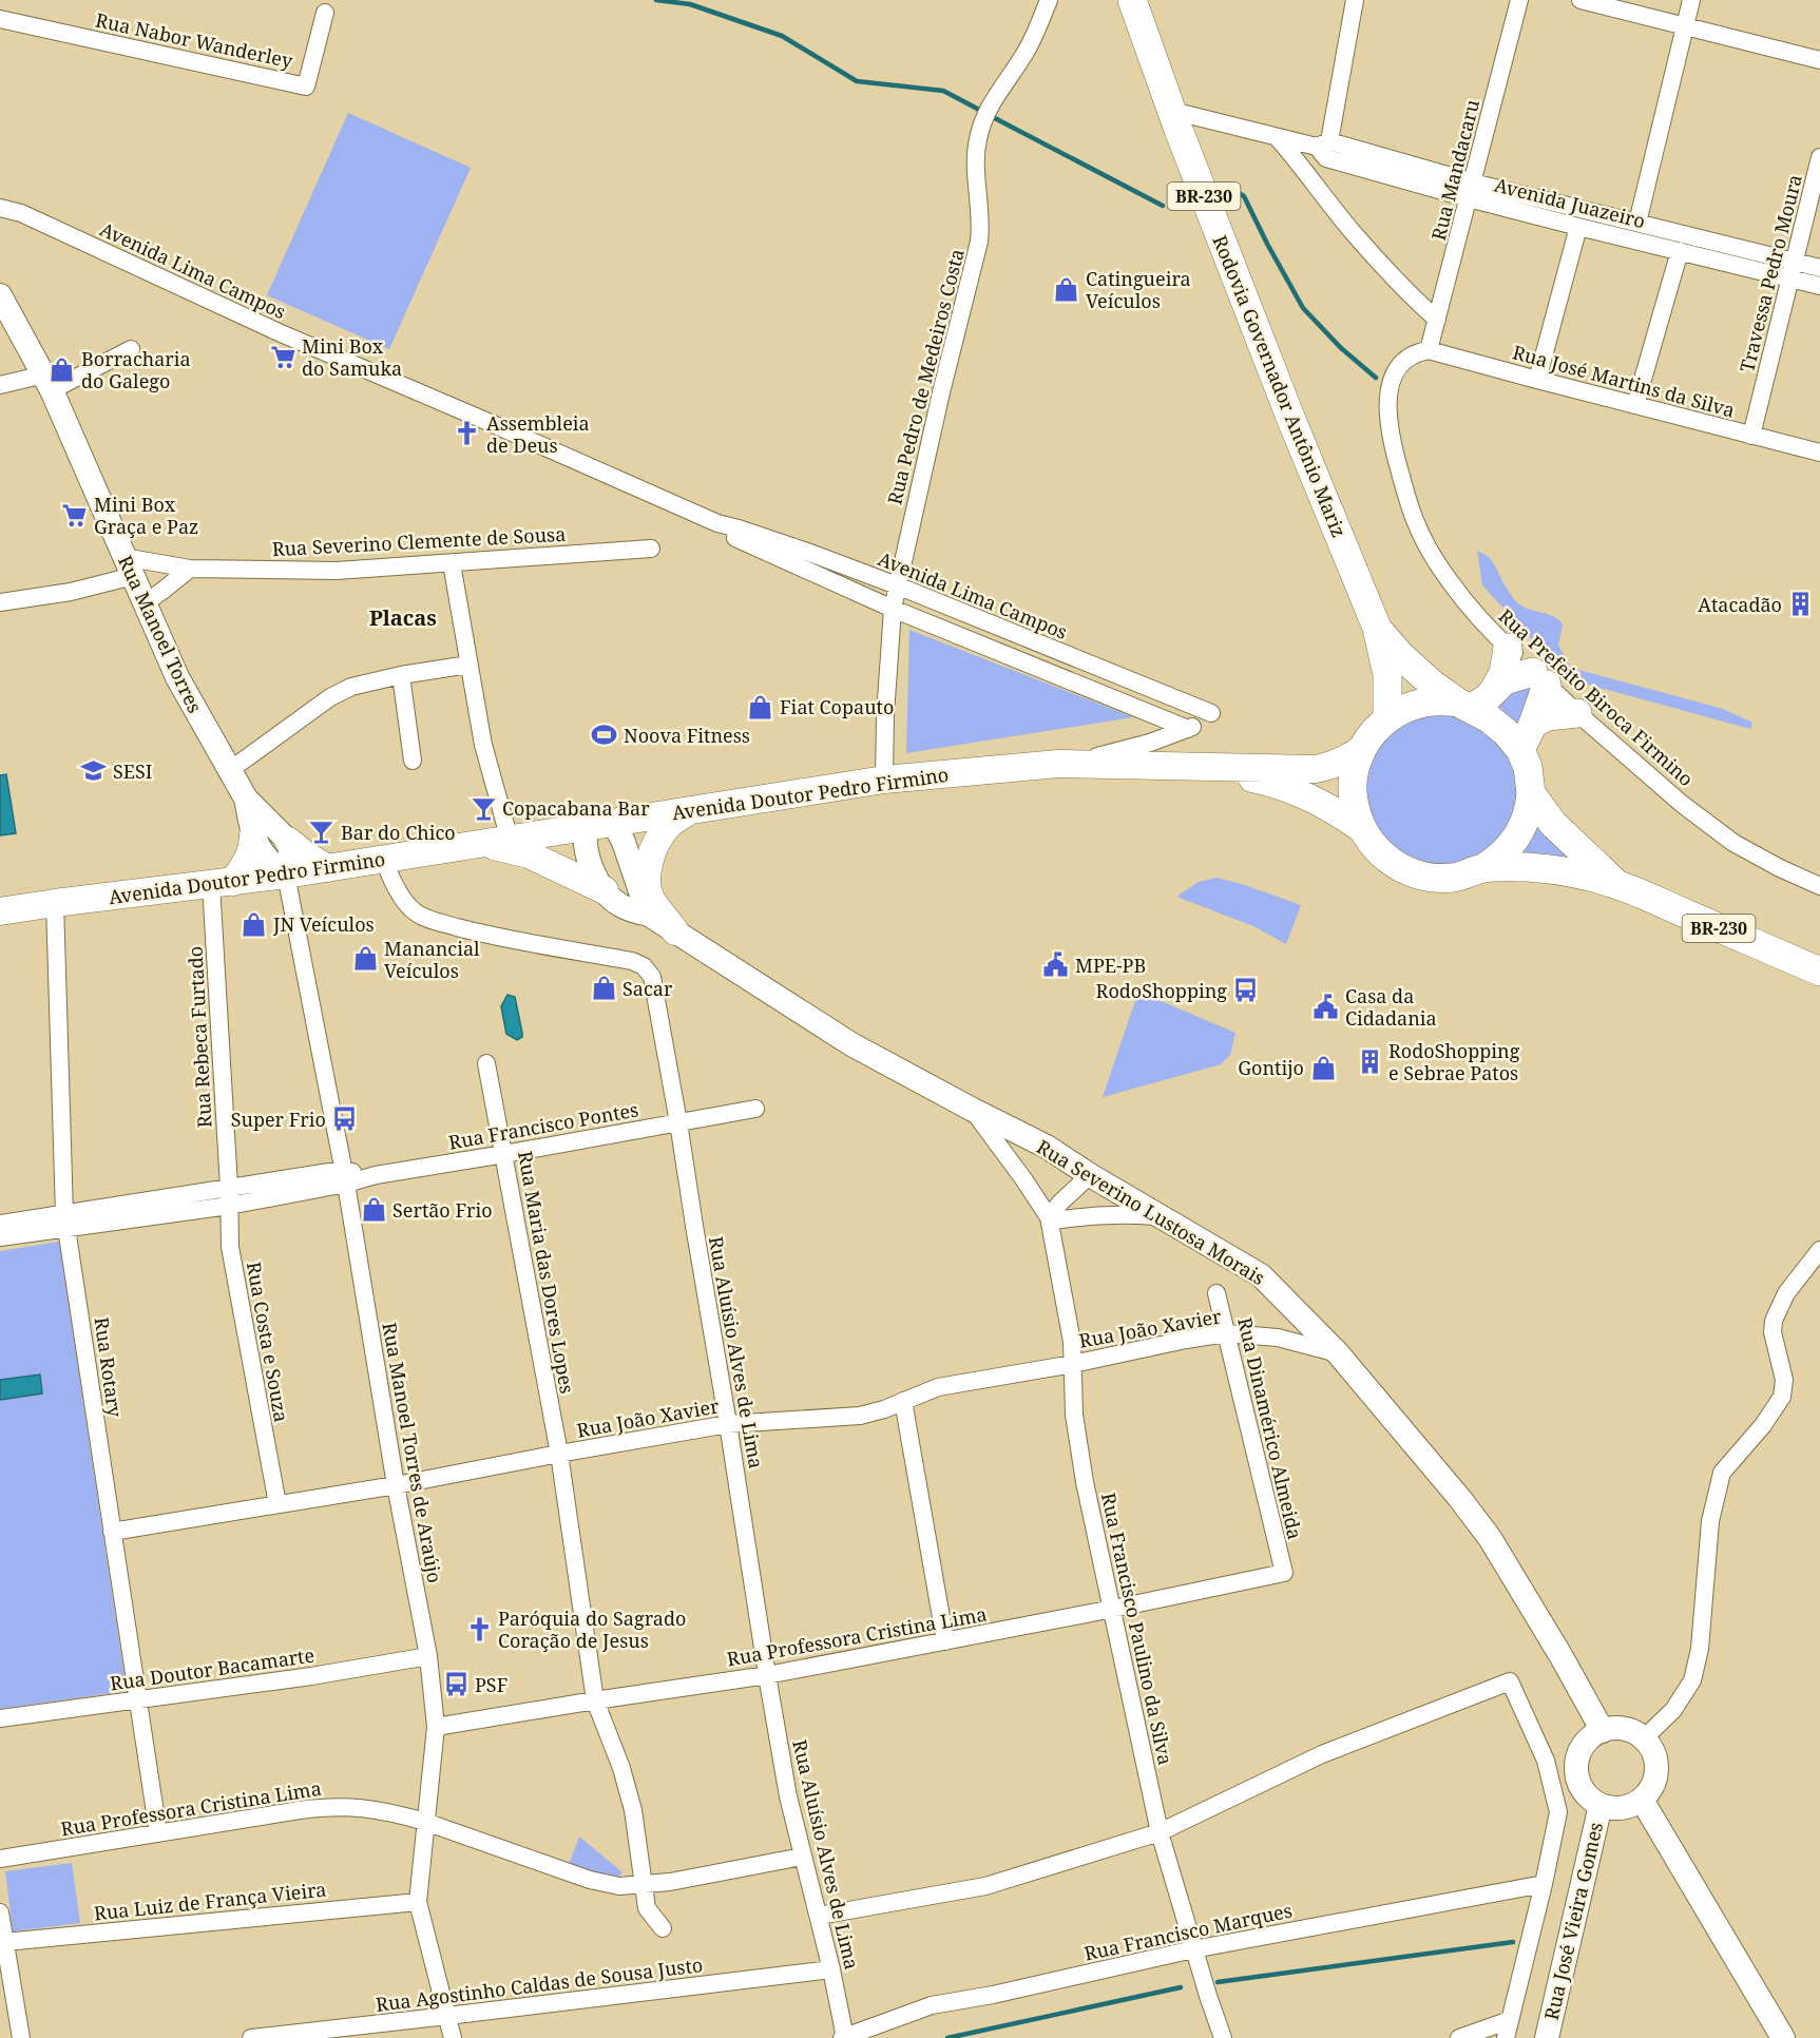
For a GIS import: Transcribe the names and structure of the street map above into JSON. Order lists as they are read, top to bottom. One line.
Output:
{"streets":{"highway":["BR-230","Rodovia Governador Antônio Mariz"],"main road":["Rua Manoel Torres","Avenida Doutor Pedro Firmino","Rua Severino Lustosa Morais","Rua José Vieira Gomes"],"street":["Rua Nabor Wanderley","Rua Mandacaru","Avenida Juazeiro","Avenida Lima Campos","Travessa Pedro Moura","Rua Pedro de Medeiros Costa","Rua José Martins da Silva","Rua Severino Clemente de Sousa","Rua Prefeito Biroca Firmino","Rua Rebeca Furtado","Rua Francisco Pontes","Rua Maria das Dores Lopes","Rua João Xavier","Rua Costa e Souza","Rua Aluísio Alves de Lima","Rua Rotary","Rua Dinamérico Almeida","Rua Manoel Torres de Araújo","Rua Francisco Paulino da Silva","Rua Professora Cristina Lima","Rua Doutor Bacamarte","Rua Luiz de França Vieira","Rua Francisco Marques","Rua Agostinho Caldas de Sousa Justo"]},"crossings":[["Rua Mandacaru","Avenida Juazeiro"],["Rua Mandacaru","Rua José Martins da Silva"],["Rua Mandacaru","Rua Prefeito Biroca Firmino"],["BR-230","Rodovia Governador Antônio Mariz"],["BR-230","Avenida Doutor Pedro Firmino"],["Avenida Juazeiro","Travessa Pedro Moura"],["Avenida Juazeiro","Rodovia Governador Antônio Mariz"],["Avenida Lima Campos","Rua Pedro de Medeiros Costa"],["Travessa Pedro Moura","Rua José Martins da Silva"],["Rua Pedro de Medeiros Costa","Avenida Doutor Pedro Firmino"],["Rua José Martins da Silva","Rua Prefeito Biroca Firmino"],["Rodovia Governador Antônio Mariz","Avenida Doutor Pedro Firmino"],["Rua Severino Clemente de Sousa","Rua Manoel Torres"],["Rua Manoel Torres","Avenida Doutor Pedro Firmino"],["Rua Manoel Torres","Rua Manoel Torres de Araújo"],["Avenida Doutor Pedro Firmino","Rua Rebeca Furtado"],["Avenida Doutor Pedro Firmino","Rua Severino Lustosa Morais"],["Avenida Doutor Pedro Firmino","Rua Aluísio Alves de Lima"],["Avenida Doutor Pedro Firmino","Rua Rotary"],["Avenida Doutor Pedro Firmino","Rua Manoel Torres de Araújo"],["Rua Rebeca Furtado","Rua Francisco Pontes"],["Rua Rebeca Furtado","Rua Costa e Souza"],["Rua Francisco Pontes","Rua Maria das Dores Lopes"],["Rua Francisco Pontes","Rua Costa e Souza"],["Rua Francisco Pontes","Rua Aluísio Alves de Lima"],["Rua Francisco Pontes","Rua Rotary"],["Rua Francisco Pontes","Rua Manoel Torres de Araújo"],["Rua Severino Lustosa Morais","Rua João Xavier"],["Rua Severino Lustosa Morais","Rua Francisco Paulino da Silva"],["Rua Severino Lustosa Morais","Rua José Vieira Gomes"],["Rua Maria das Dores Lopes","Rua João Xavier"],["Rua Maria das Dores Lopes","Rua Professora Cristina Lima"],["Rua João Xavier","Rua Costa e Souza"],["Rua João Xavier","Rua Aluísio Alves de Lima"],["Rua João Xavier","Rua Rotary"],["Rua João Xavier","Rua Dinamérico Almeida"],["Rua João Xavier","Rua Manoel Torres de Araújo"],["Rua João Xavier","Rua Francisco Paulino da Silva"],["Rua Aluísio Alves de Lima","Rua Professora Cristina Lima"],["Rua Aluísio Alves de Lima","Rua Francisco Marques"],["Rua Aluísio Alves de Lima","Rua Agostinho Caldas de Sousa Justo"],["Rua Rotary","Rua Professora Cristina Lima"],["Rua Rotary","Rua Doutor Bacamarte"],["Rua Dinamérico Almeida","Rua Professora Cristina Lima"],["Rua Manoel Torres de Araújo","Rua Professora Cristina Lima"],["Rua Manoel Torres de Araújo","Rua Doutor Bacamarte"],["Rua Manoel Torres de Araújo","Rua Luiz de França Vieira"],["Rua Manoel Torres de Araújo","Rua Agostinho Caldas de Sousa Justo"],["Rua Francisco Paulino da Silva","Rua Professora Cristina Lima"],["Rua Francisco Paulino da Silva","Rua Francisco Marques"]],"districts":["Placas"],"places":{"shop":["Catingueira Veículos","Borracharia do Galego","Fiat Copauto","JN Veículos","Manancial Veículos","Sacar","Gontijo","Sertão Frio"],"supermarket":["Mini Box do Samuka","Mini Box Graça e Paz"],"church":["Assembleia de Deus","Paróquia do Sagrado Coração de Jesus"],"building":["Atacadão","RodoShopping e Sebrae Patos"],"sports":["Noova Fitness"],"school or university":["SESI"],"bar":["Copacabana Bar","Bar do Chico"],"public building":["MPE-PB","Casa da Cidadania"],"bus stop":["RodoShopping","Super Frio","PSF"]}}
